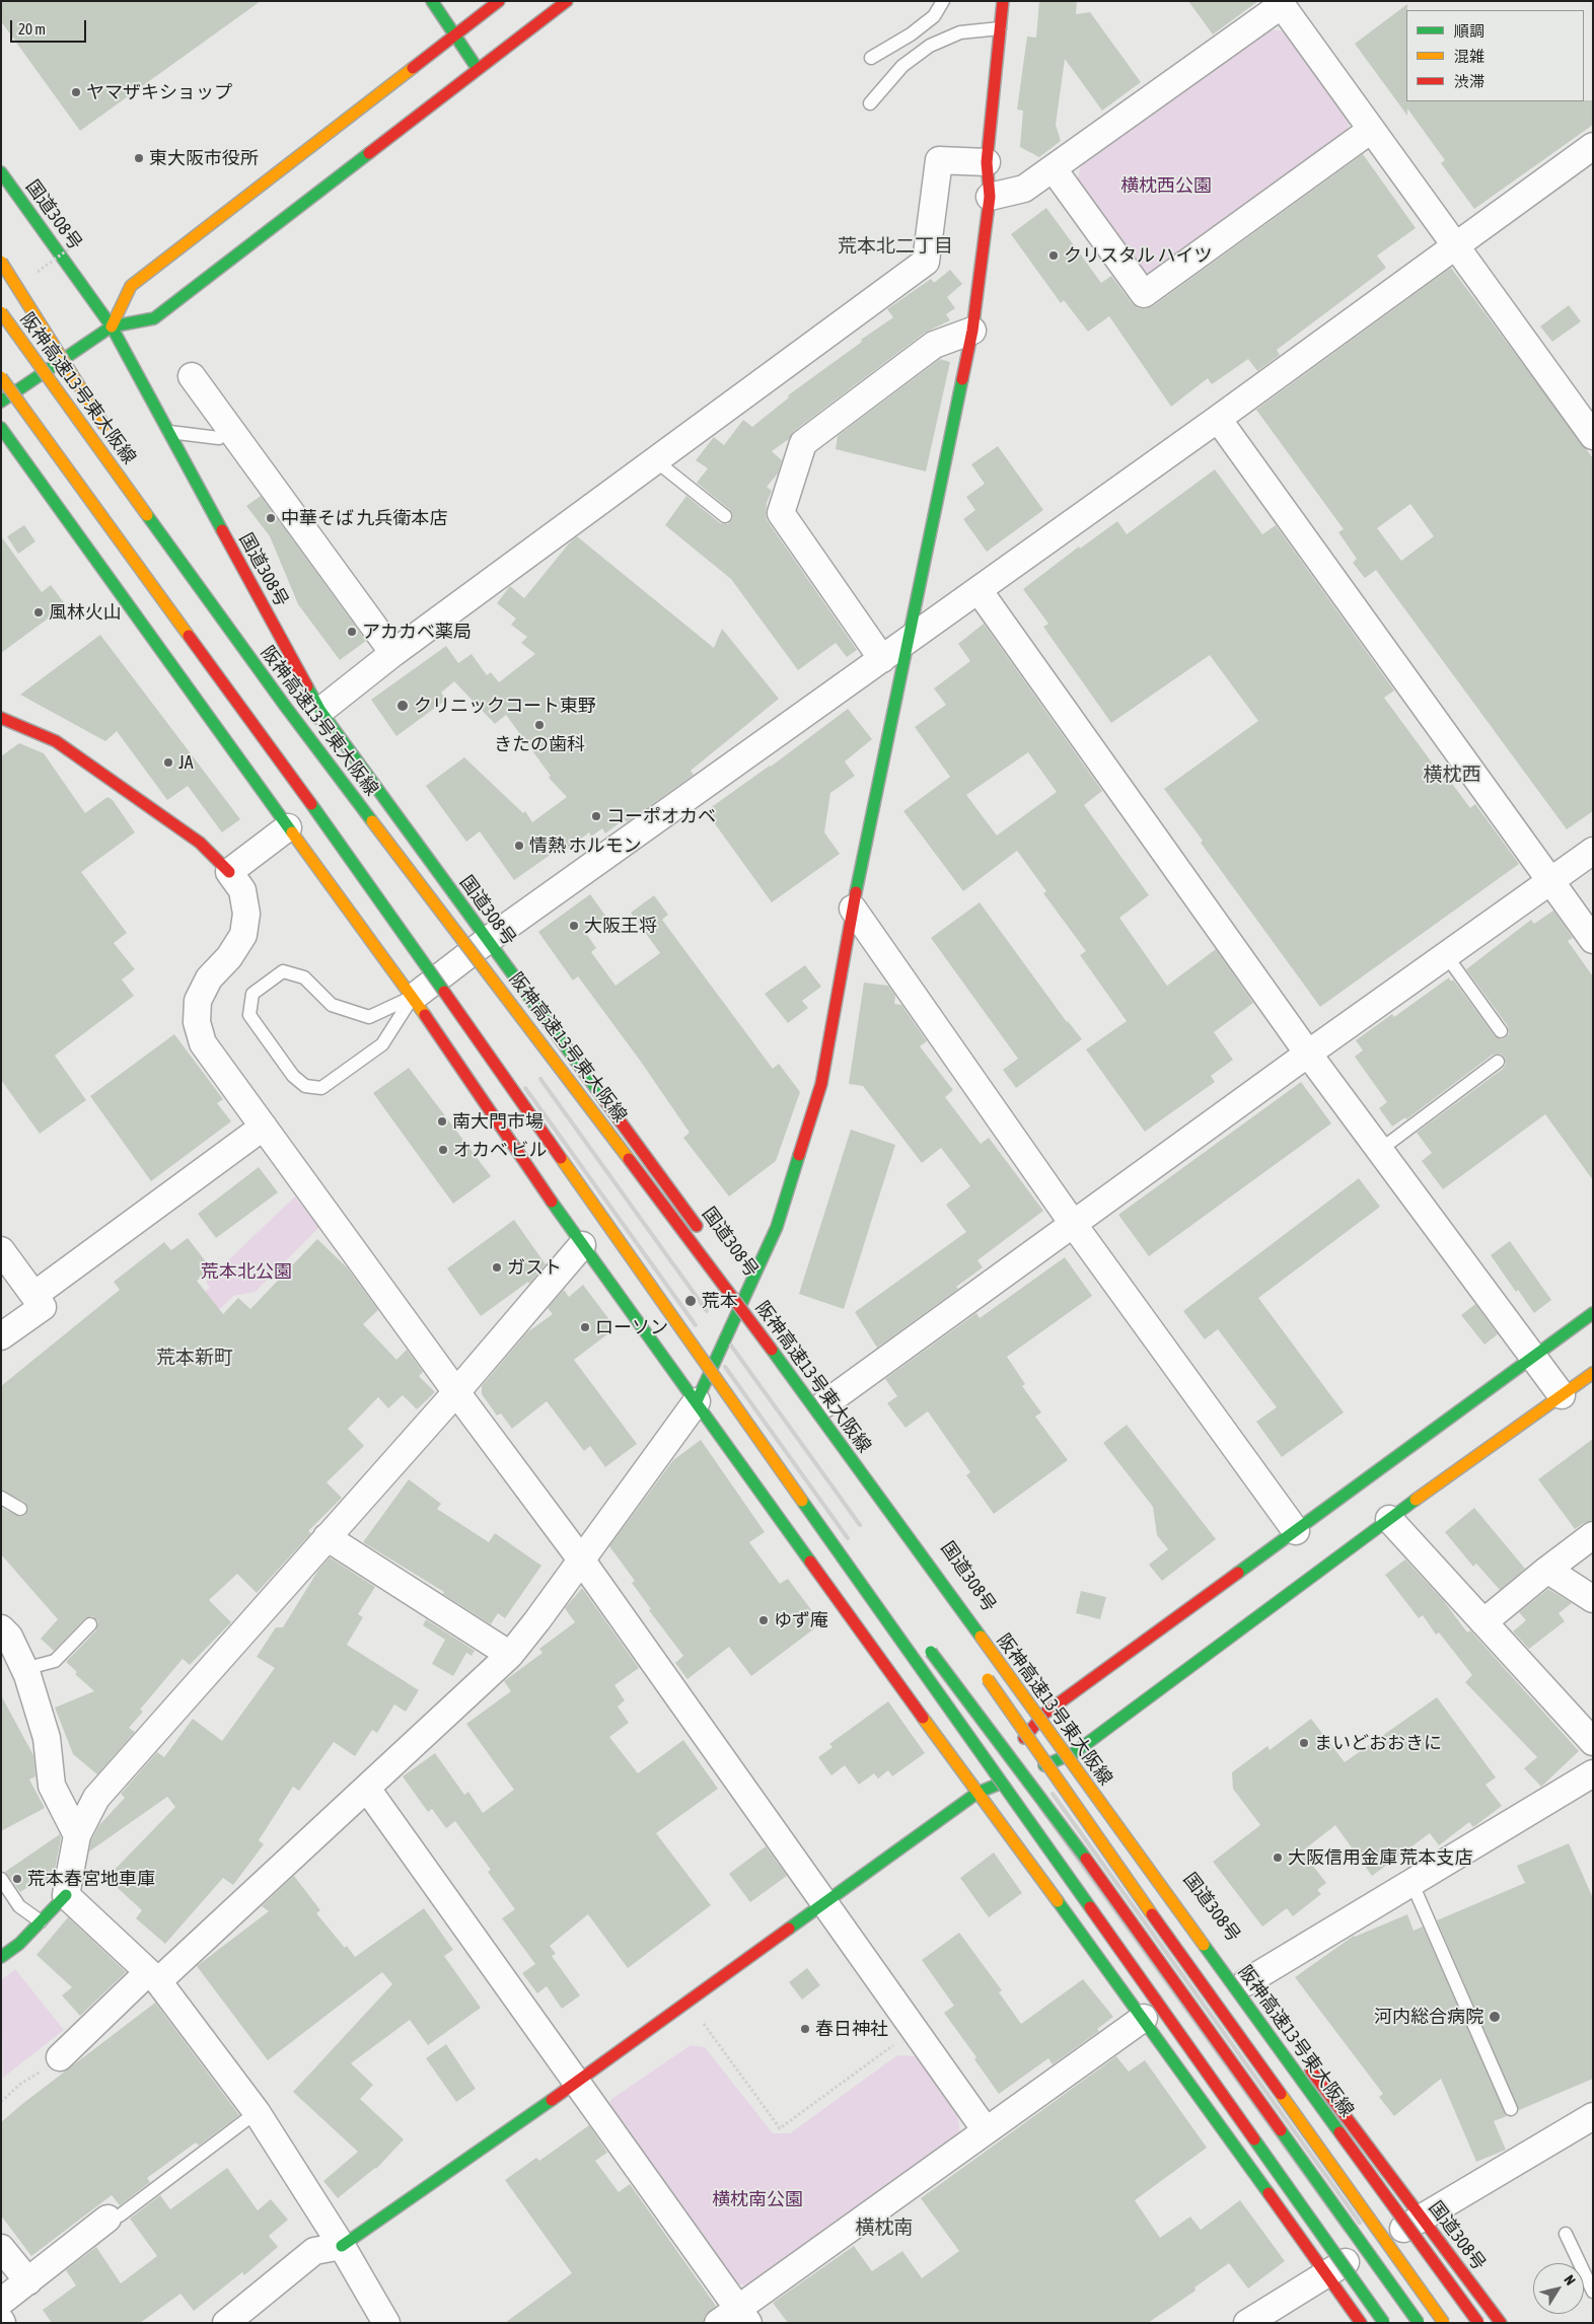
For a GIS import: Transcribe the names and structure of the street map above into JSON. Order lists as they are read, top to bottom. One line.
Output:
{"streets":{"main road":["国道308号","阪神高速13号東大阪線"]},"districts":["荒本北二丁目","横枕西","荒本新町","横枕南"],"parks":["横枕西公園","荒本北公園","横枕南公園"],"places":["ヤマザキショップ","東大阪市役所","クリスタル ハイツ","中華そば 九兵衛本店","風林火山","アカカベ薬局","クリニックコート東野","きたの歯科","JA","コーポオカベ","情熱 ホルモン","大阪王将","南大門市場","オカベ ビル","ガスト","荒本","ローソン","ゆず庵","まいどおおきに","大阪信用金庫 荒本支店","荒本春宮地車庫","河内総合病院","春日神社"],"legend":["順調","混雑","渋滞"],"scale_bar":"20 m","north":"top right"}
